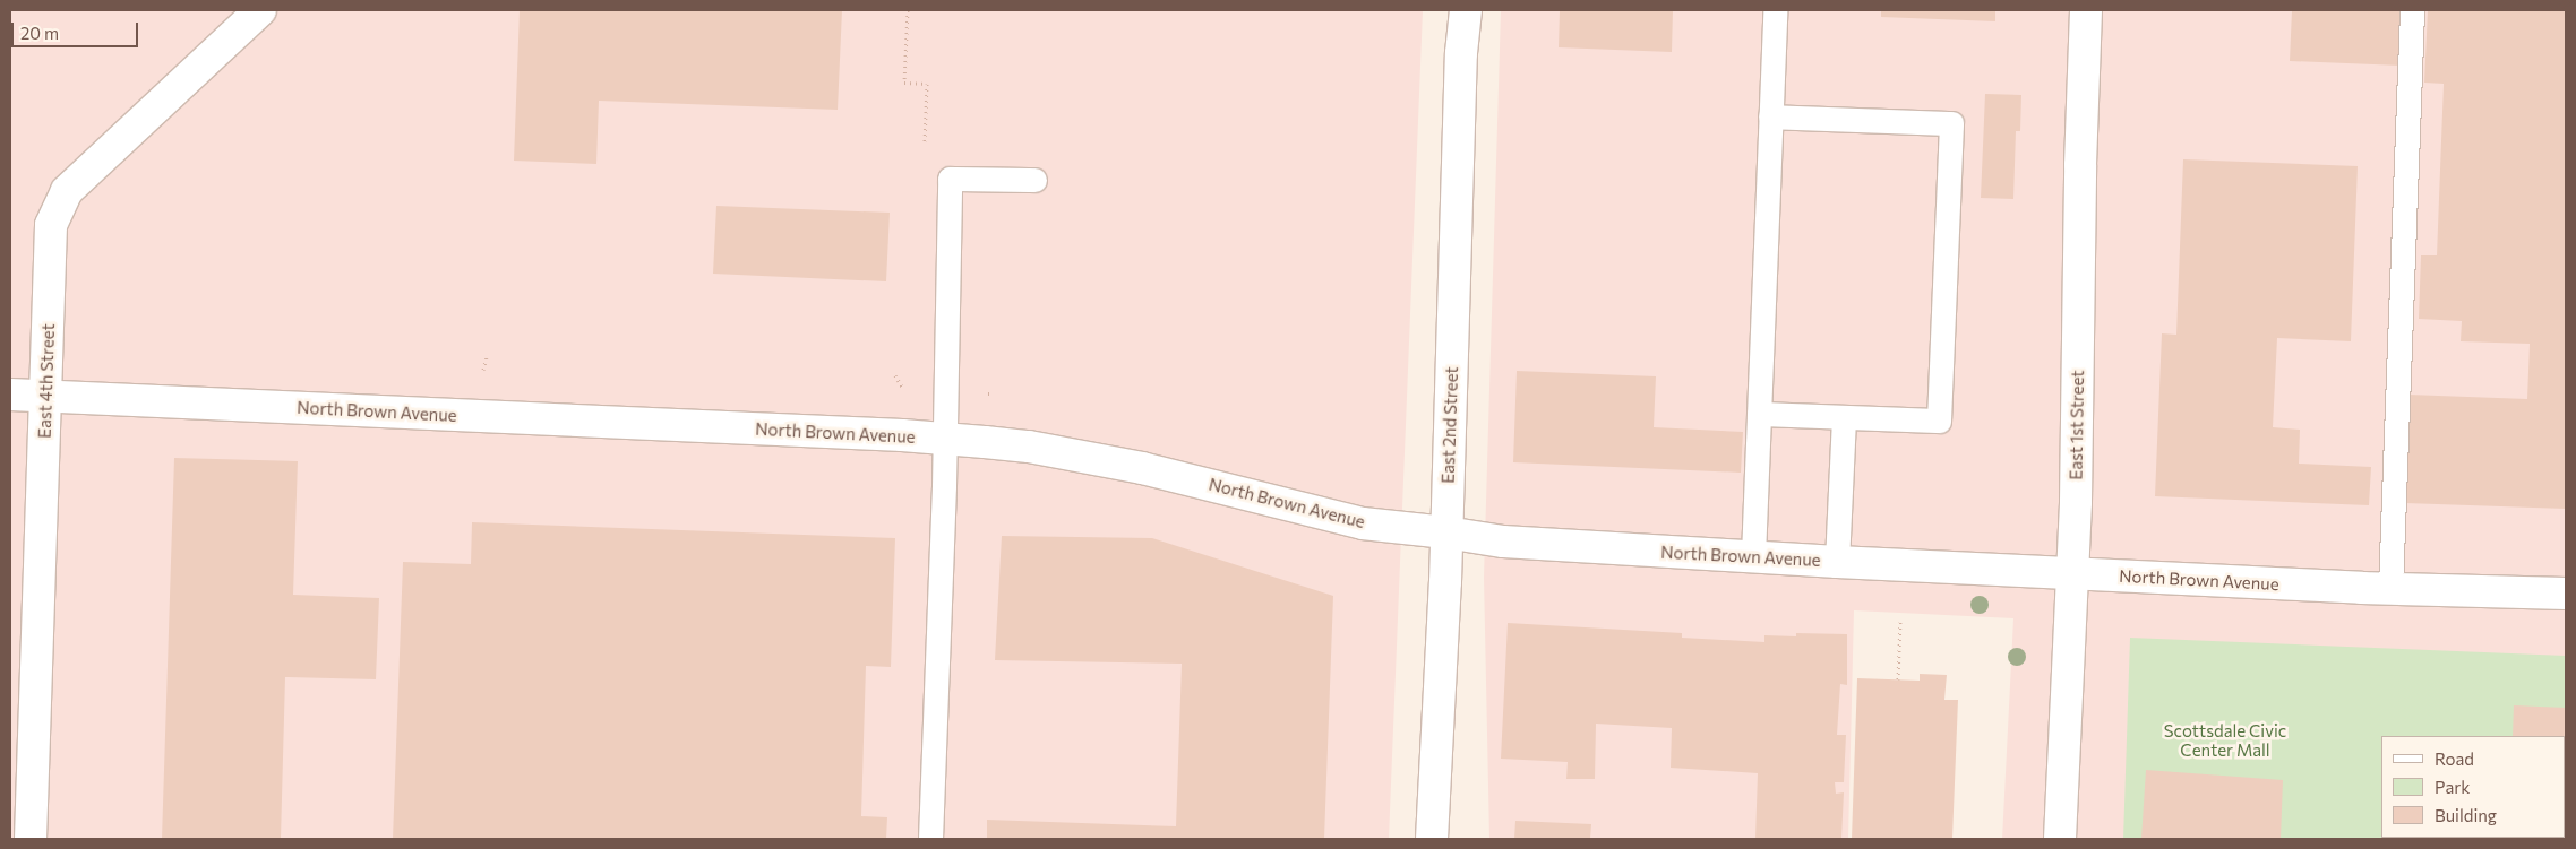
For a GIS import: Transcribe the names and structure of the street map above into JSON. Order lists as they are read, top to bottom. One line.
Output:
{"streets":{"street":["East 4th Street","North Brown Avenue","East 2nd Street","East 1st Street"]},"crossings":[["East 4th Street","North Brown Avenue"],["North Brown Avenue","East 2nd Street"],["North Brown Avenue","East 1st Street"]],"parks":["Scottsdale Civic Center Mall"],"legend":["Road","Park","Building"],"scale_bar":"20 m"}
